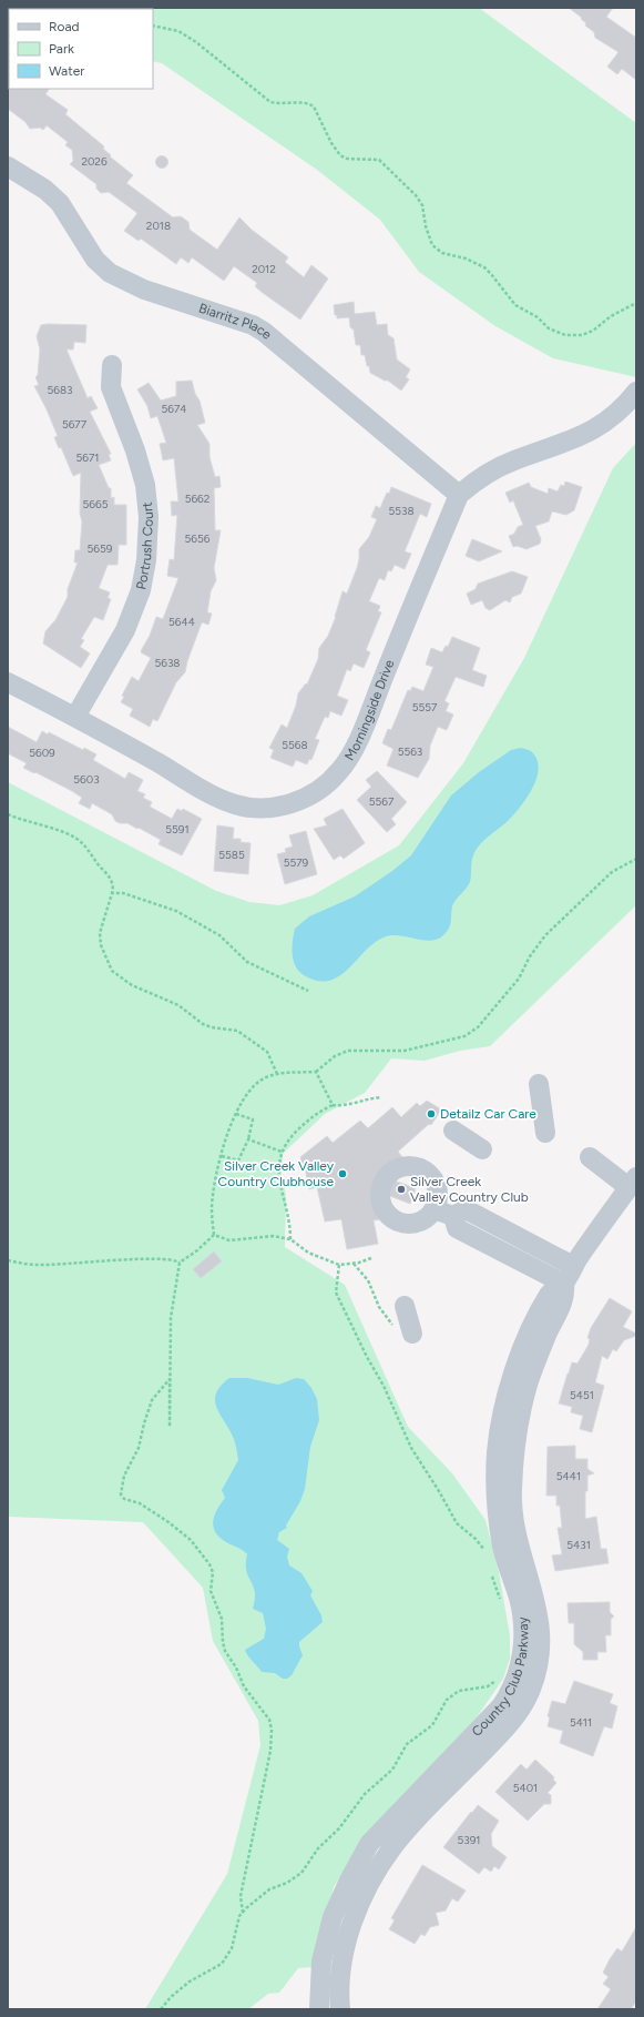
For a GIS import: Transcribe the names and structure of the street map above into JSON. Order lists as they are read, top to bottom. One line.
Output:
{"streets":{"street":["Biarritz Place","Portrush Court","Morningside Drive","Country Club Parkway"]},"crossings":[["Biarritz Place","Morningside Drive"],["Portrush Court","Morningside Drive"]],"places":["Detailz Car Care","Silver Creek Valley Country Clubhouse","Silver Creek Valley Country Club"],"house_numbers":["2026","2018","2012","5683","5674","5677","5671","5662","5665","5538","5656","5659","5644","5638","5557","5568","5563","5609","5603","5567","5591","5585","5579","5451","5441","5431","5411","5401","5391"],"legend":["Road","Park","Water"]}
